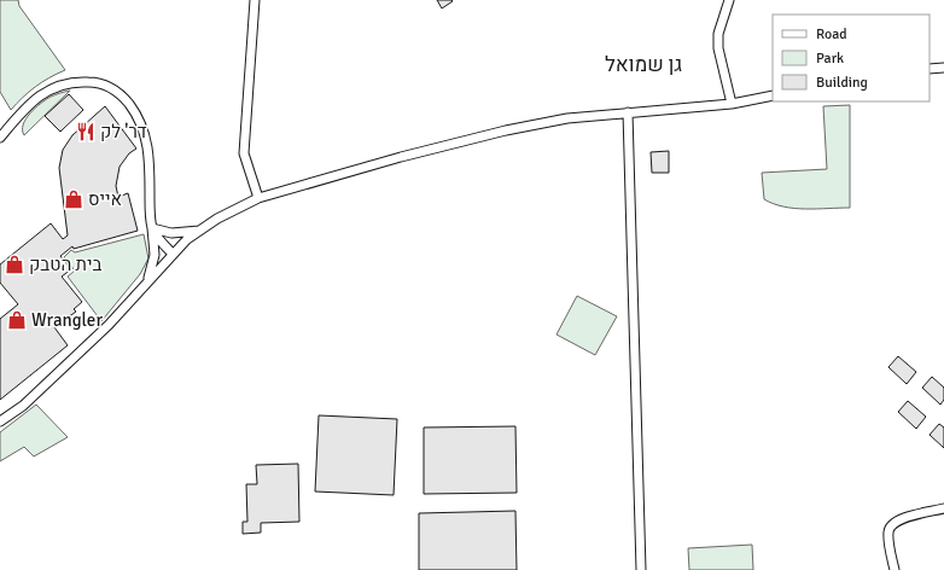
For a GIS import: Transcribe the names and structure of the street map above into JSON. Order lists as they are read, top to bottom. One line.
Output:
{"districts":["גן שמואל"],"places":{"restaurant":["דר' לק"],"shop":["אייס","בית הטבק","Wrangler"]},"legend":["Road","Park","Building"]}
